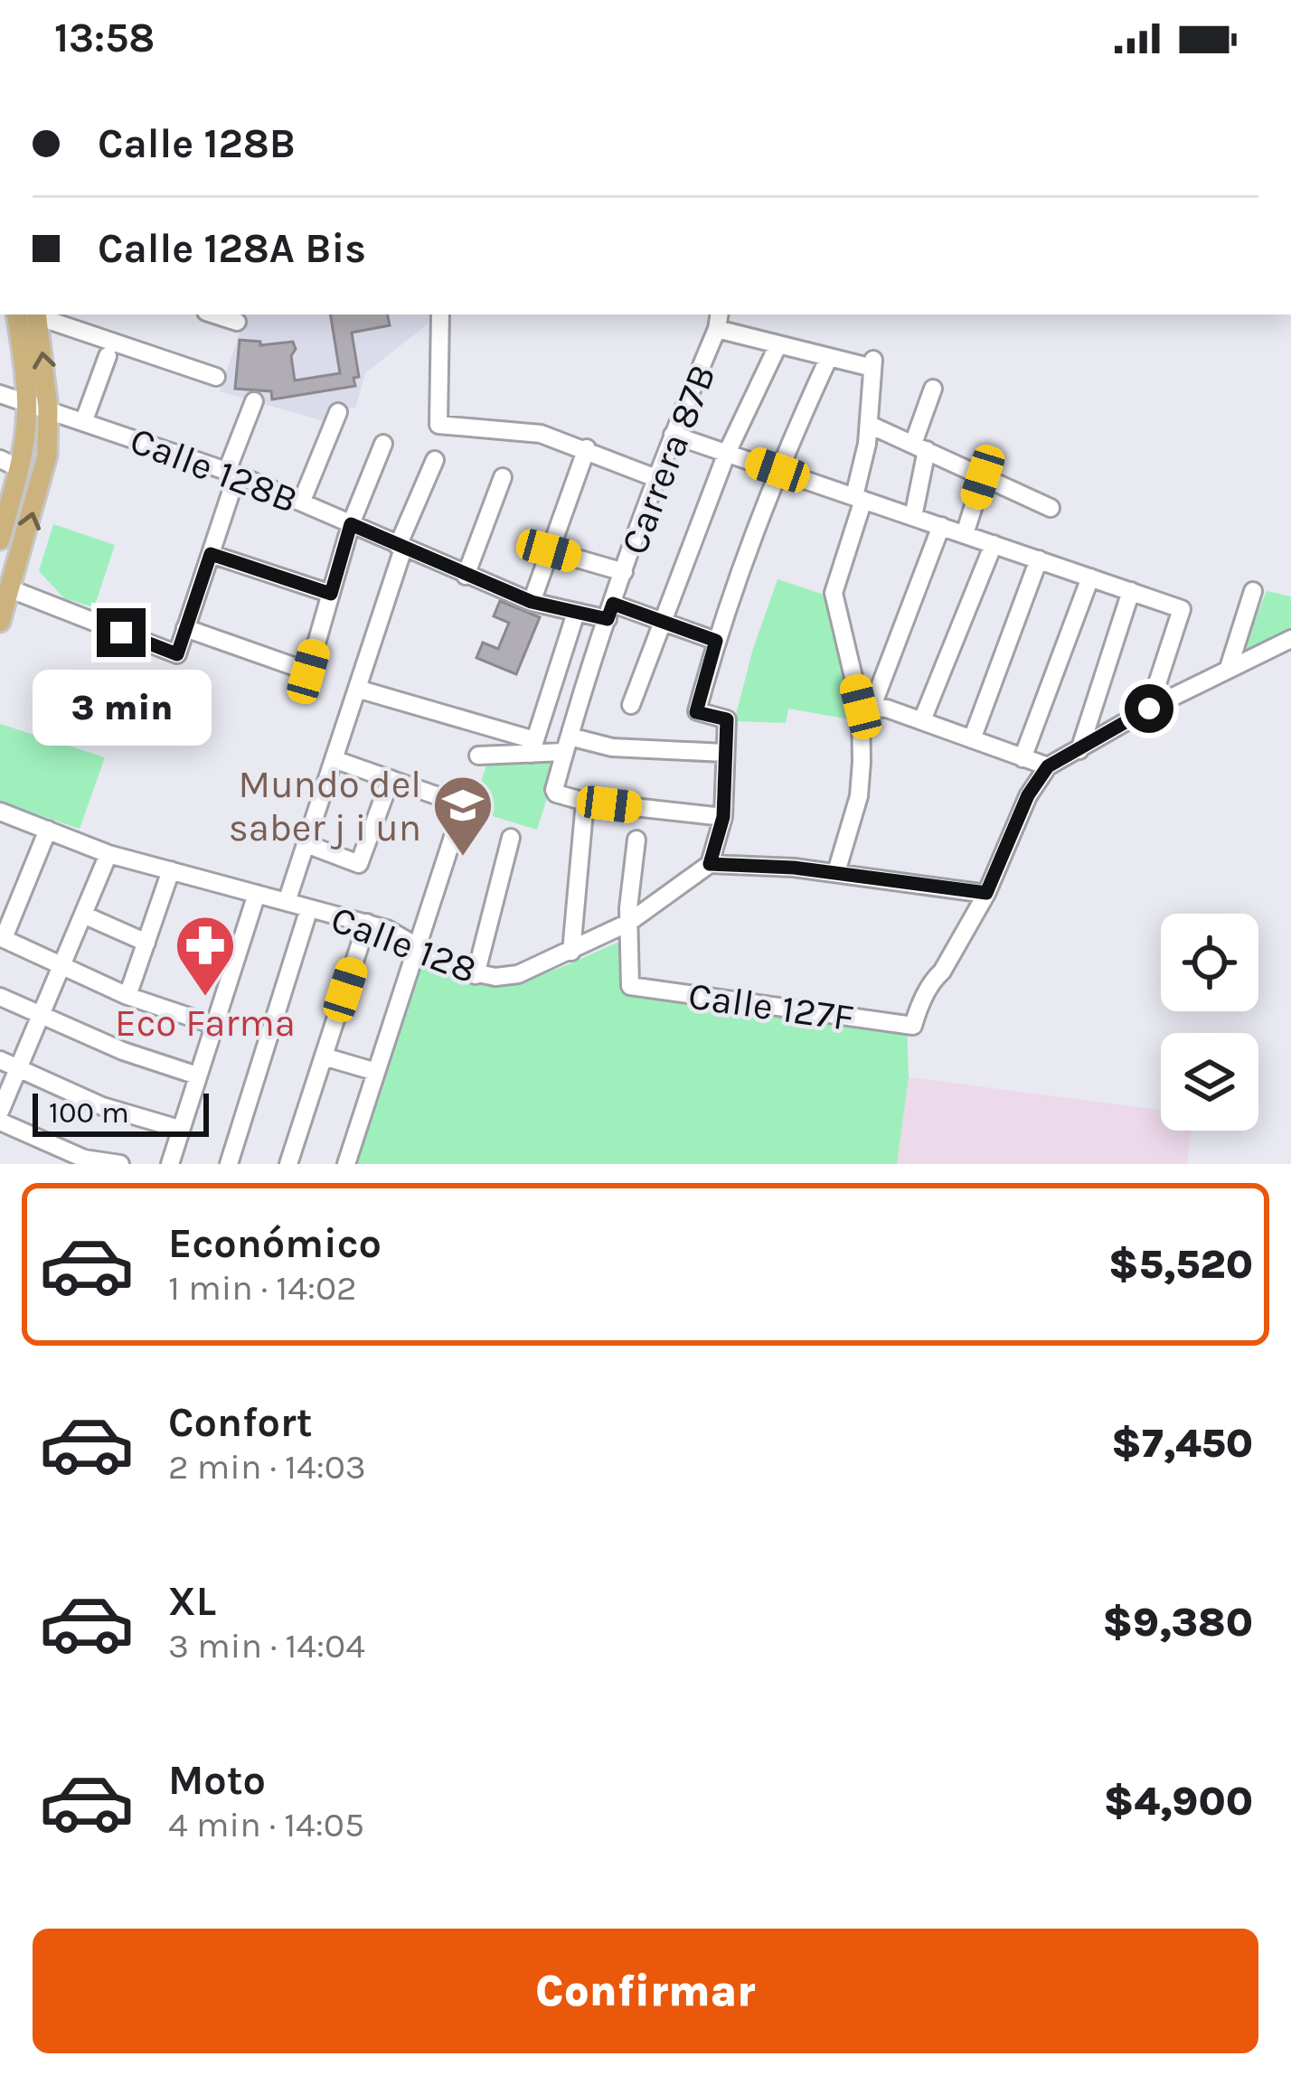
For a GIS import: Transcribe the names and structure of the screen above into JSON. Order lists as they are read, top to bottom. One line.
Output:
{"streets":{"street":["Carrera 87B","Calle 128B","Calle 128","Calle 127F"]},"crossings":[["Carrera 87B","Calle 128B"],["Calle 128","Calle 127F"]],"places":{"school or university":["Mundo del saber j i un"],"pharmacy":["Eco Farma"]},"scale_bar":"100 m","page":{"status":"13:58","banner":["Calle 128B","Calle 128A Bis"],"bubble":"3 min","scale":"100 m","list":[{"name":"Económico","note":"1 min · 14:02","value":"$5,520"},{"name":"Confort","note":"2 min · 14:03","value":"$7,450"},{"name":"XL","note":"3 min · 14:04","value":"$9,380"},{"name":"Moto","note":"4 min · 14:05","value":"$4,900"}],"buttons":"Confirmar"}}
